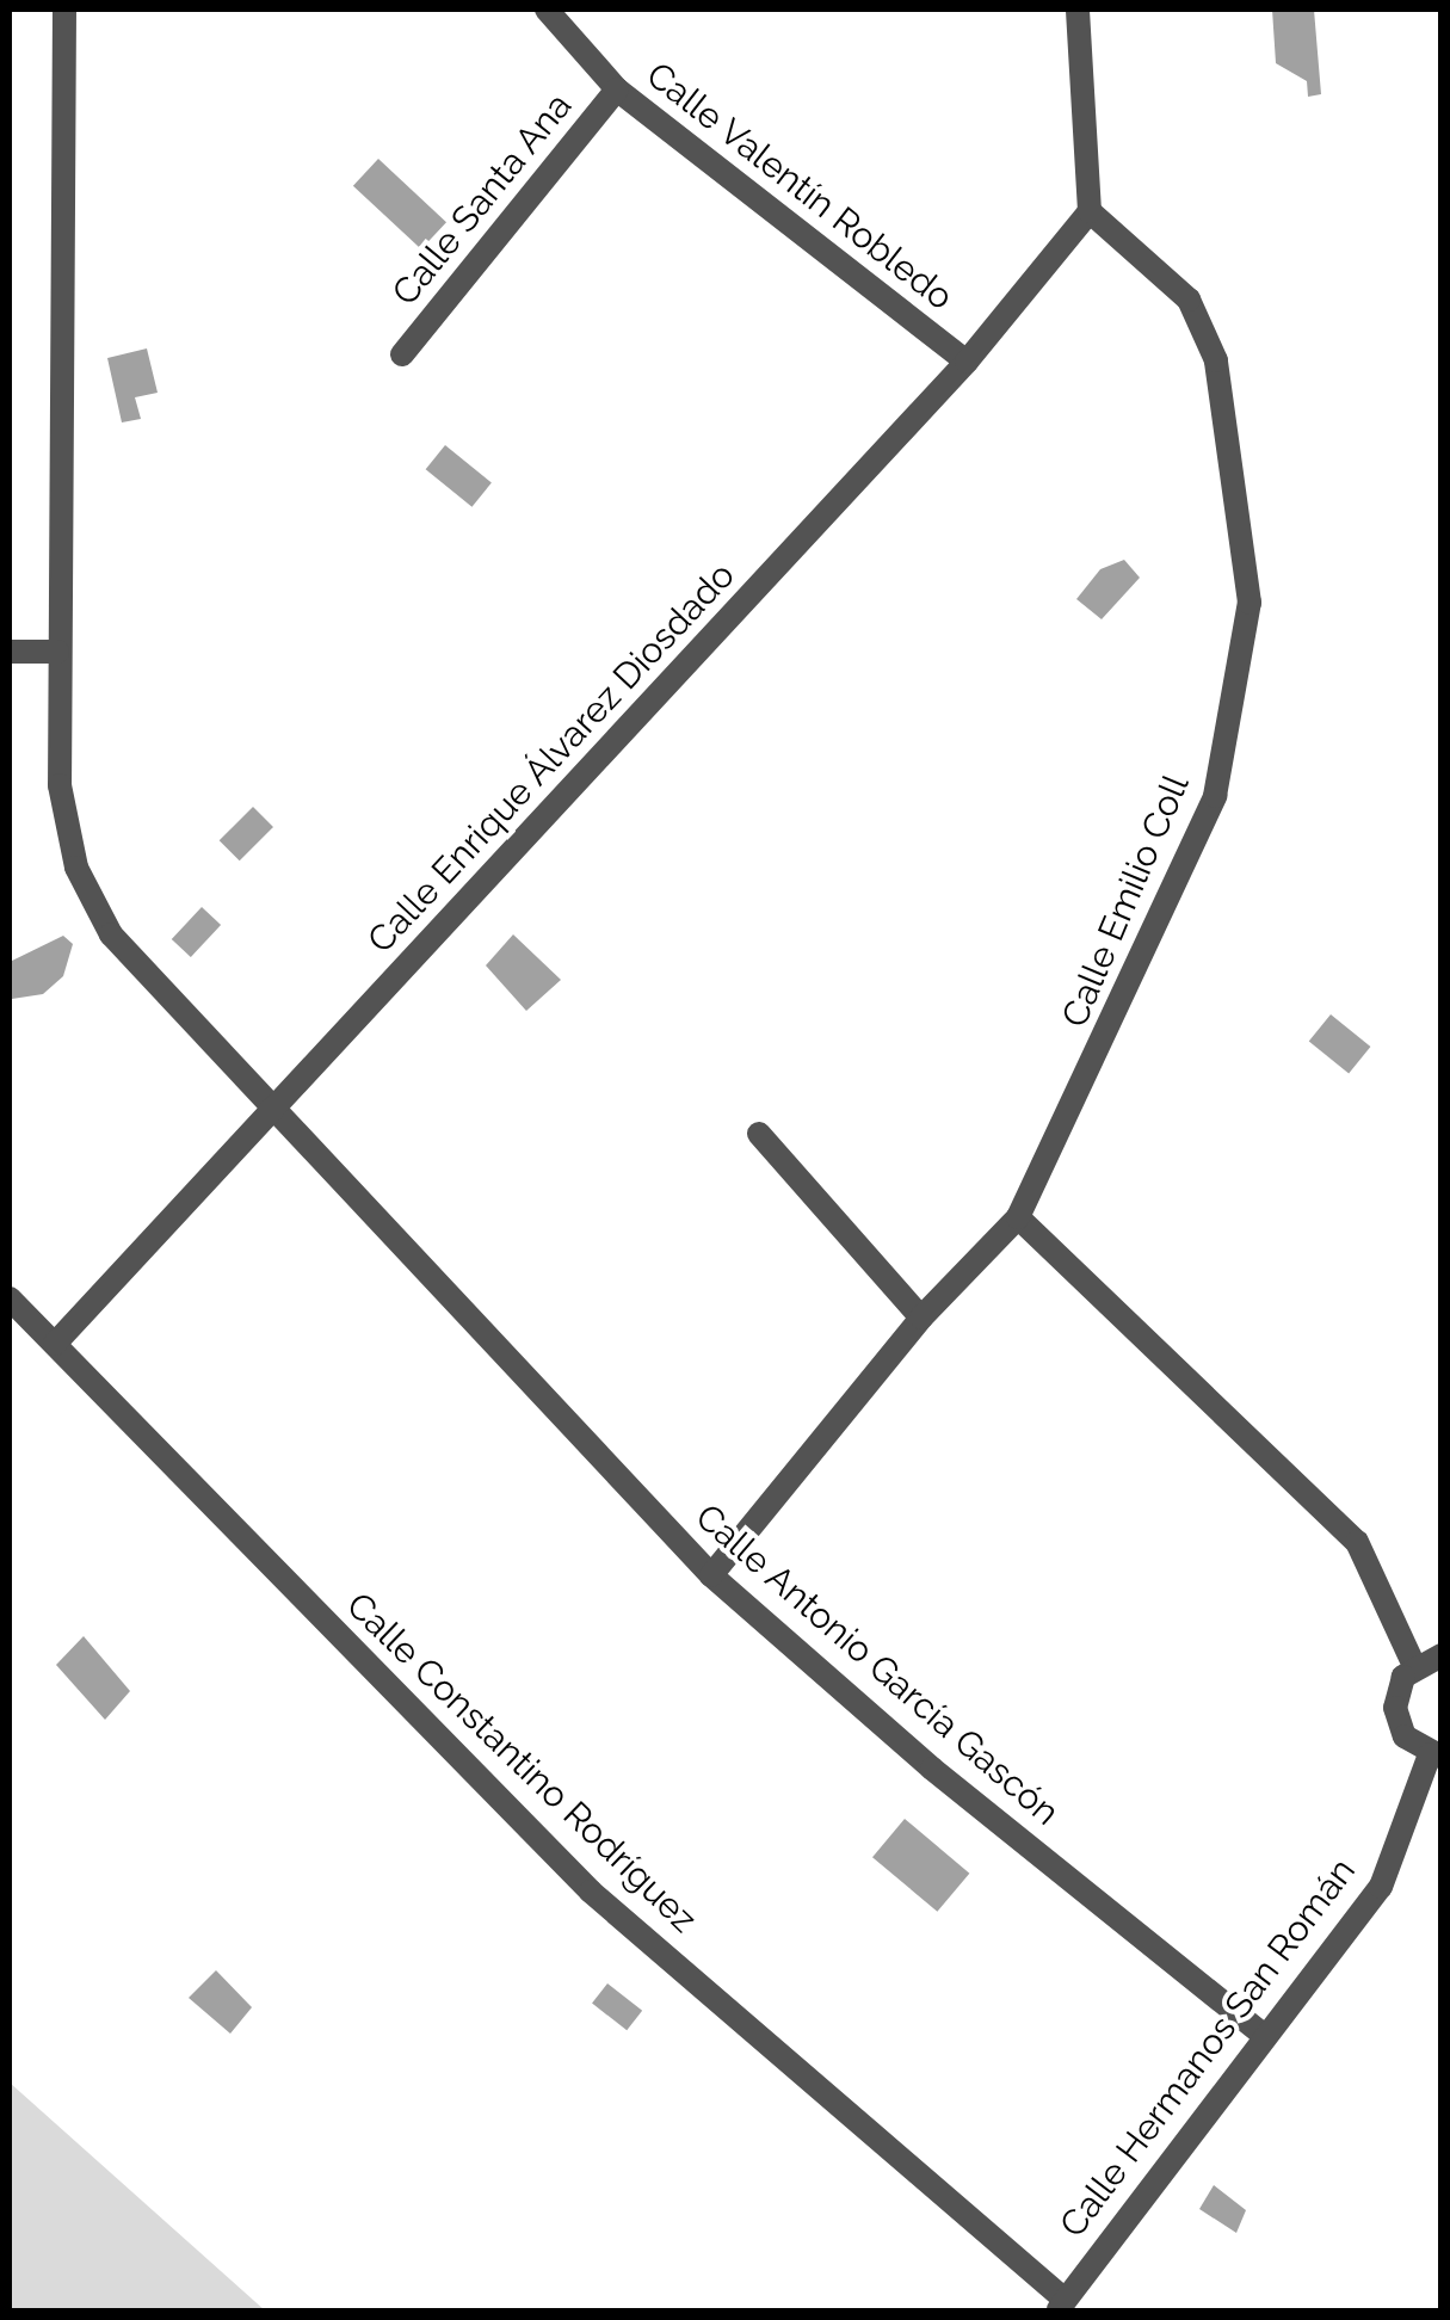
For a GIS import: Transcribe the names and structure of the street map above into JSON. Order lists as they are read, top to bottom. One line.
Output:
{"streets":{"street":["Calle Valentín Robledo","Calle Santa Ana","Calle Enrique Álvarez Diosdado","Calle Emilio Coll","Calle Antonio García Gascón","Calle Constantino Rodríguez","Calle Hermanos San Román"]},"crossings":[["Calle Valentín Robledo","Calle Santa Ana"],["Calle Valentín Robledo","Calle Enrique Álvarez Diosdado"],["Calle Enrique Álvarez Diosdado","Calle Emilio Coll"],["Calle Enrique Álvarez Diosdado","Calle Antonio García Gascón"],["Calle Enrique Álvarez Diosdado","Calle Constantino Rodríguez"],["Calle Emilio Coll","Calle Antonio García Gascón"],["Calle Antonio García Gascón","Calle Hermanos San Román"],["Calle Constantino Rodríguez","Calle Hermanos San Román"]]}
